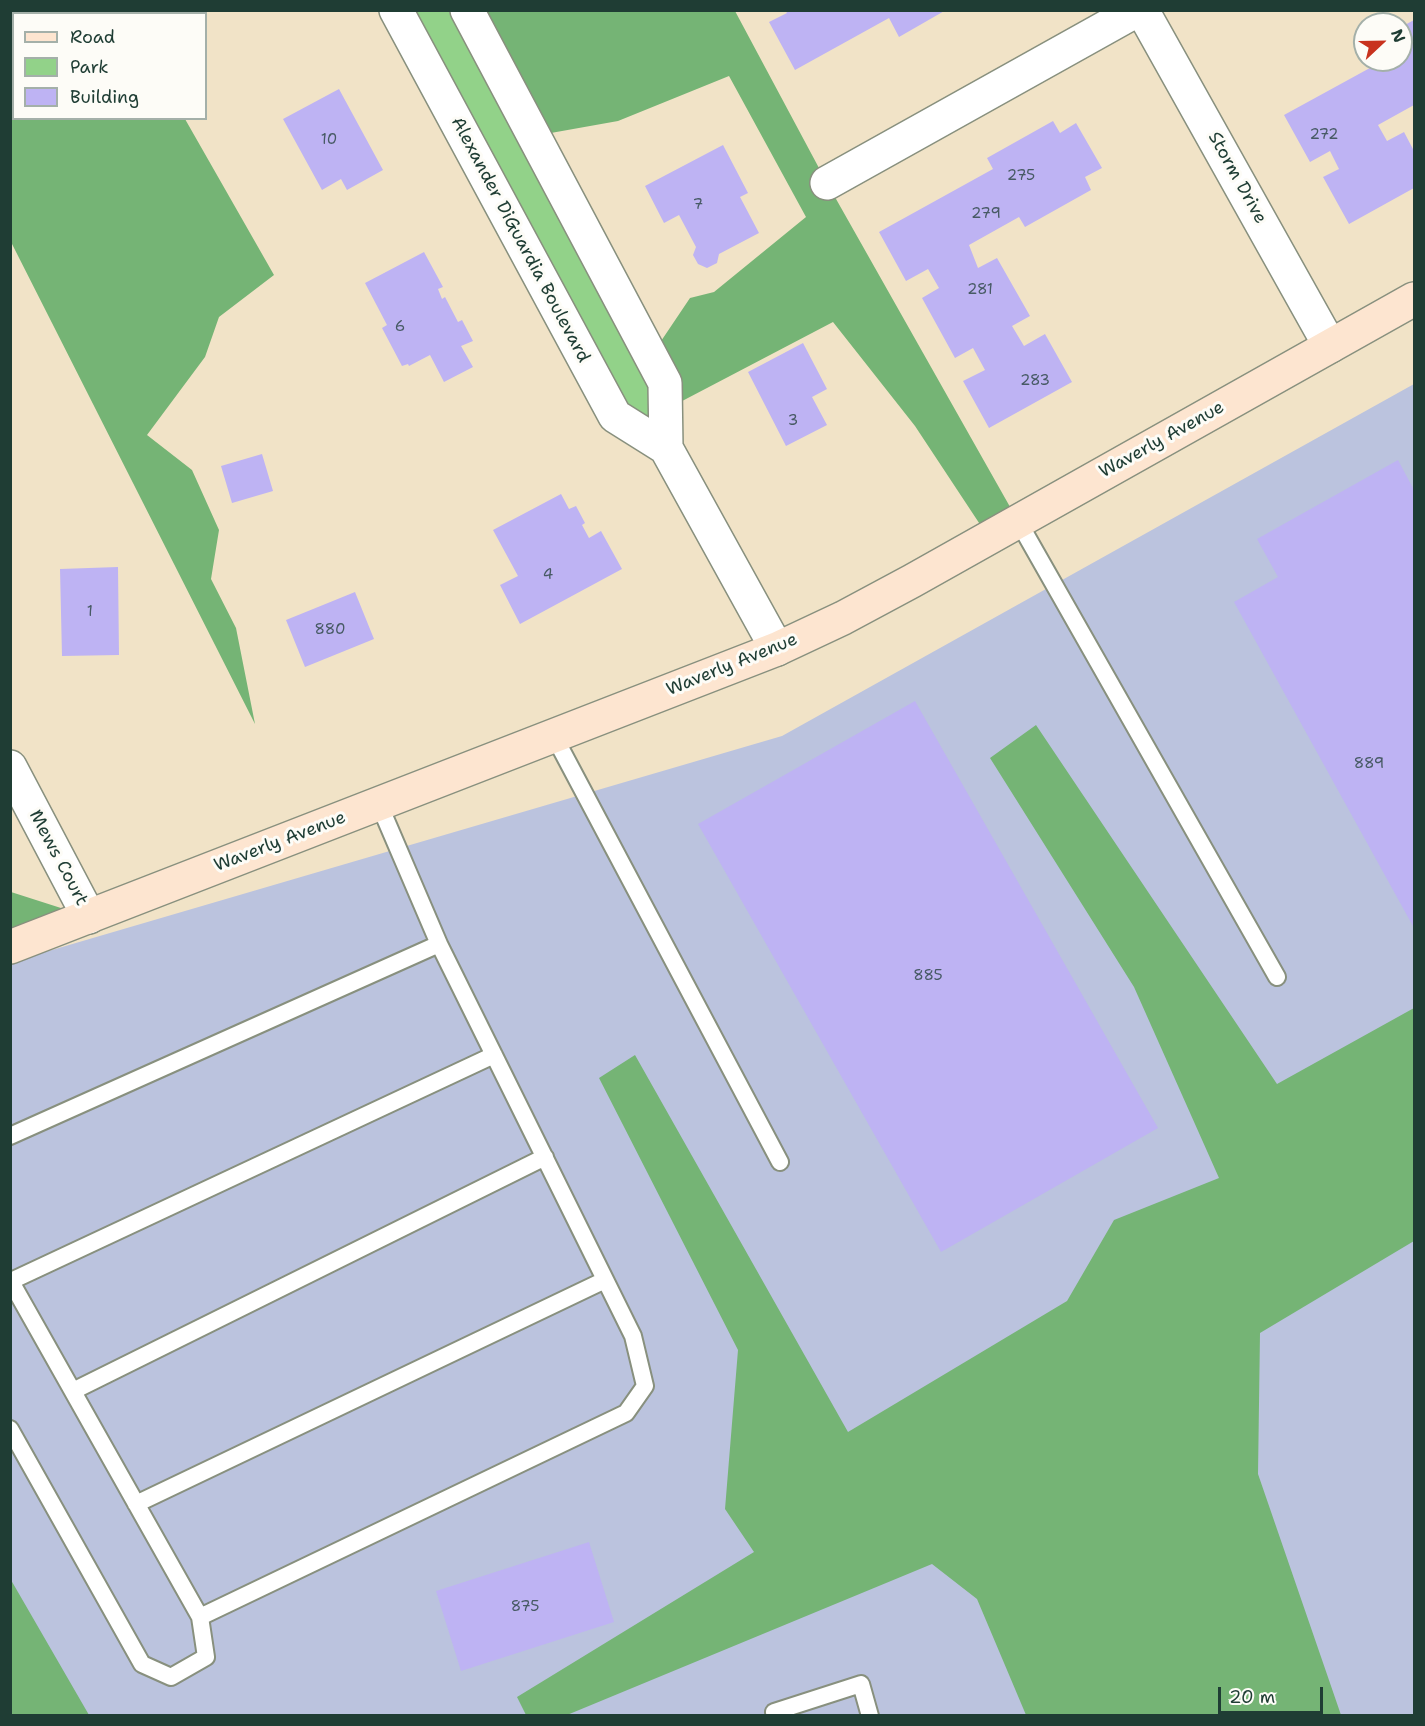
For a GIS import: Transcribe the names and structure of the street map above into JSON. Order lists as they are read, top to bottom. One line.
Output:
{"streets":{"street":["Storm Drive","Alexander DiGuardia Boulevard","Waverly Avenue","Mews Court"]},"crossings":[["Storm Drive","Waverly Avenue"],["Alexander DiGuardia Boulevard","Waverly Avenue"],["Waverly Avenue","Mews Court"]],"house_numbers":["272","10","275","7","279","281","6","283","3","4","1","880","889","885","875"],"legend":["Road","Park","Building"],"scale_bar":"20 m","north":"right"}
